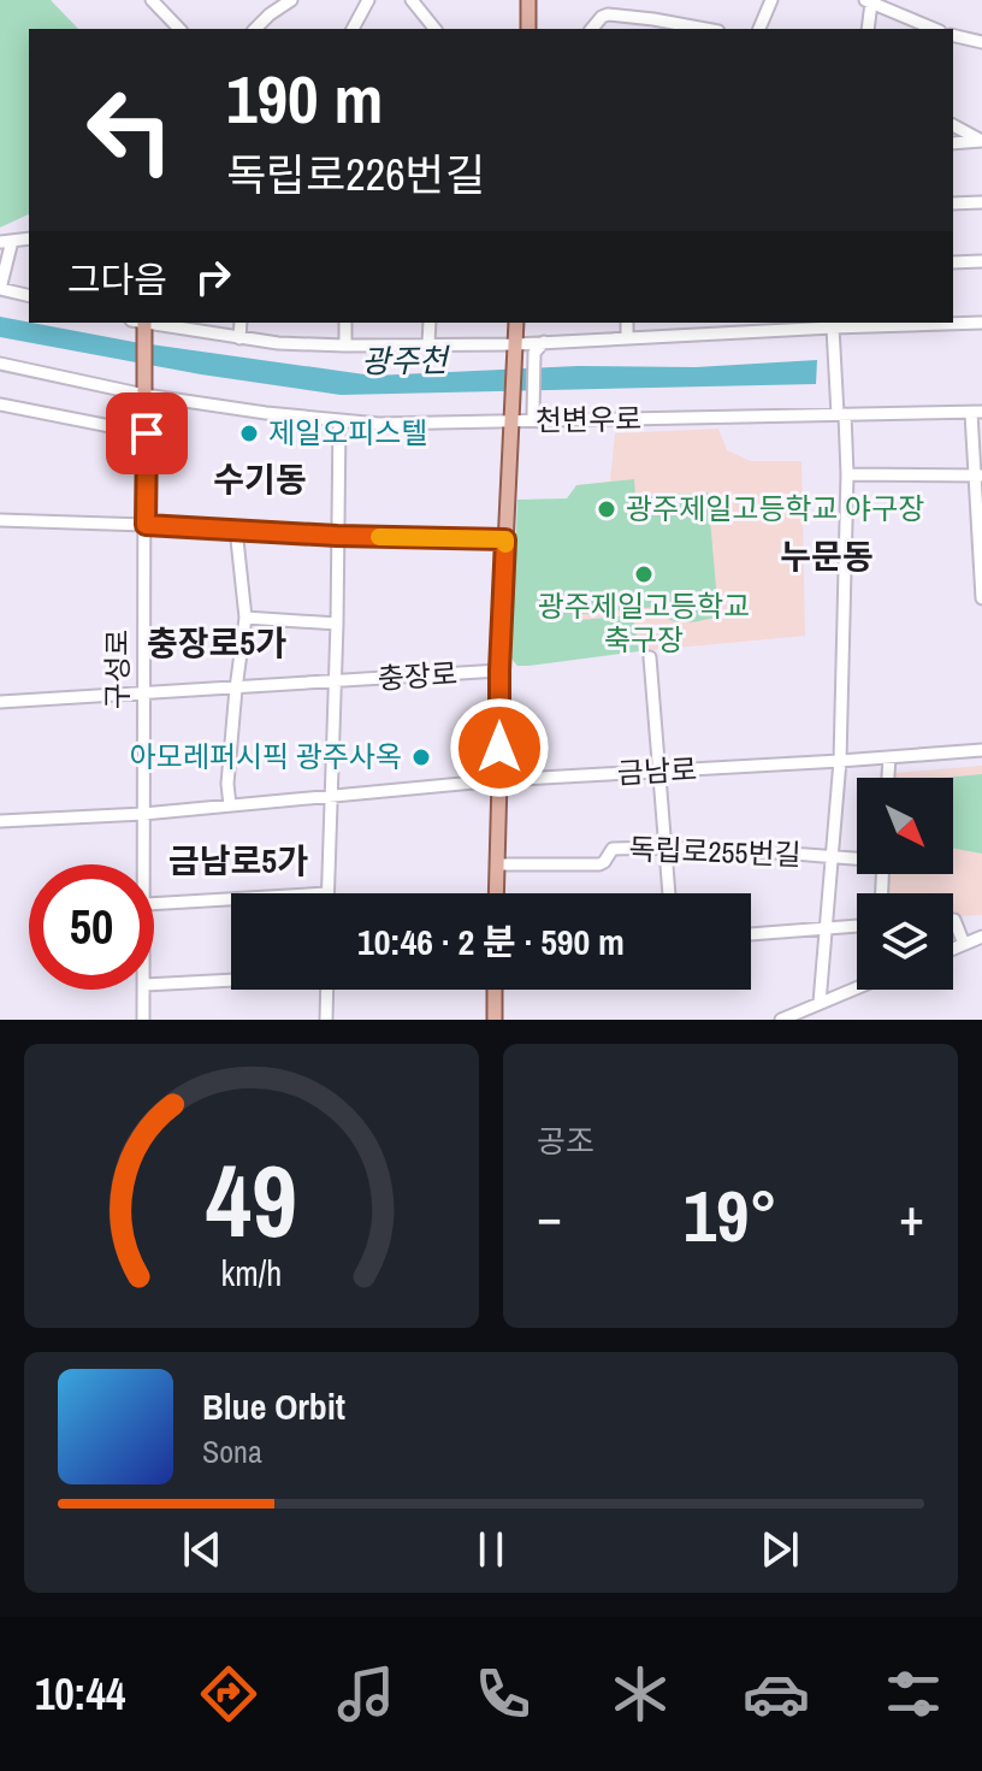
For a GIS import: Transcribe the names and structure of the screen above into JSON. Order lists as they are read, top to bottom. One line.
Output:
{"streets":{"main road":["구성로"],"street":["천변우로","충장로","금남로","독립로255번길"]},"crossings":[["천변우로","구성로"],["구성로","충장로"],["구성로","금남로"],["충장로","금남로"]],"districts":["수기동","누문동","충장로5가","금남로5가"],"water":["광주천"],"places":["제일오피스텔","광주제일고등학교 야구장","광주제일고등학교 축구장","아모레퍼시픽 광주사옥"],"north":"bottom right","page":{"turn":["190 m","독립로226번길"],"then":"그다음","limit":"50","trip":"10:46 · 2 분 · 590 m","tile":"공조","heat":["−","19°","+"],"song":["Blue Orbit","Sona"],"tabs":"10:44","gauge":["49","km/h"]}}
